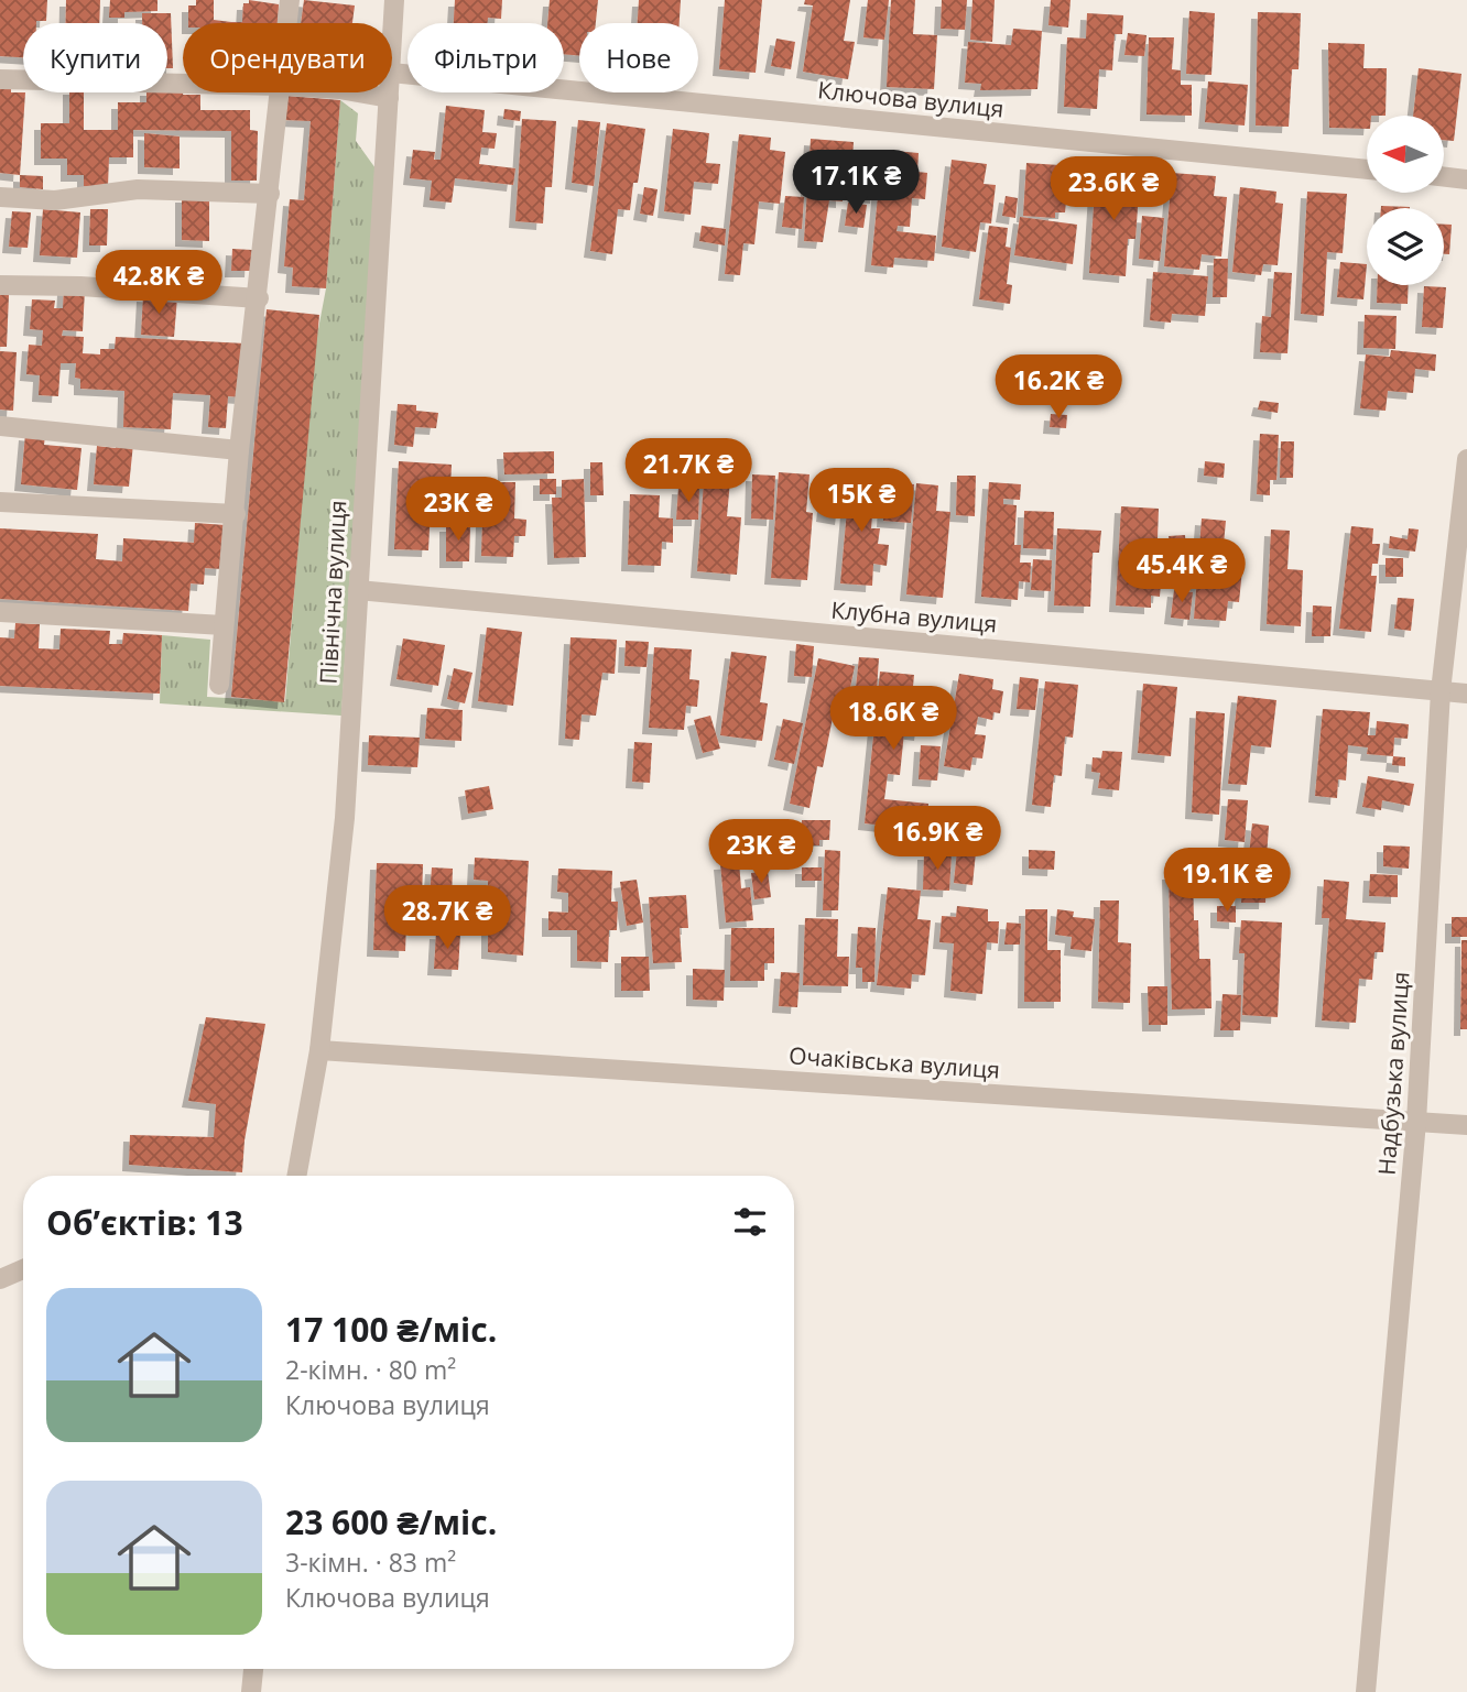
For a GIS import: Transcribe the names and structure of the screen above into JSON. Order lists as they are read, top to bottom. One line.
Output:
{"streets":{"street":["Ключова вулиця","Північна вулиця","Клубна вулиця","Очаківська вулиця","Надбузька вулиця"]},"crossings":[["Північна вулиця","Клубна вулиця"],["Північна вулиця","Очаківська вулиця"],["Клубна вулиця","Надбузька вулиця"],["Очаківська вулиця","Надбузька вулиця"]],"north":"left","page":{"chip":["Купити","Орендувати","Фільтри","Нове"],"price":["17.1K ₴","23.6K ₴","42.8K ₴","16.2K ₴","21.7K ₴","15K ₴","23K ₴","45.4K ₴","18.6K ₴","16.9K ₴","23K ₴","19.1K ₴","28.7K ₴"],"heading":"Об’єктів: 13","list":[{"name":"17 100 ₴/міс.","note":"2-кімн. · 80 m² · Ключова вулиця"},{"name":"23 600 ₴/міс.","note":"3-кімн. · 83 m² · Ключова вулиця"}]}}
